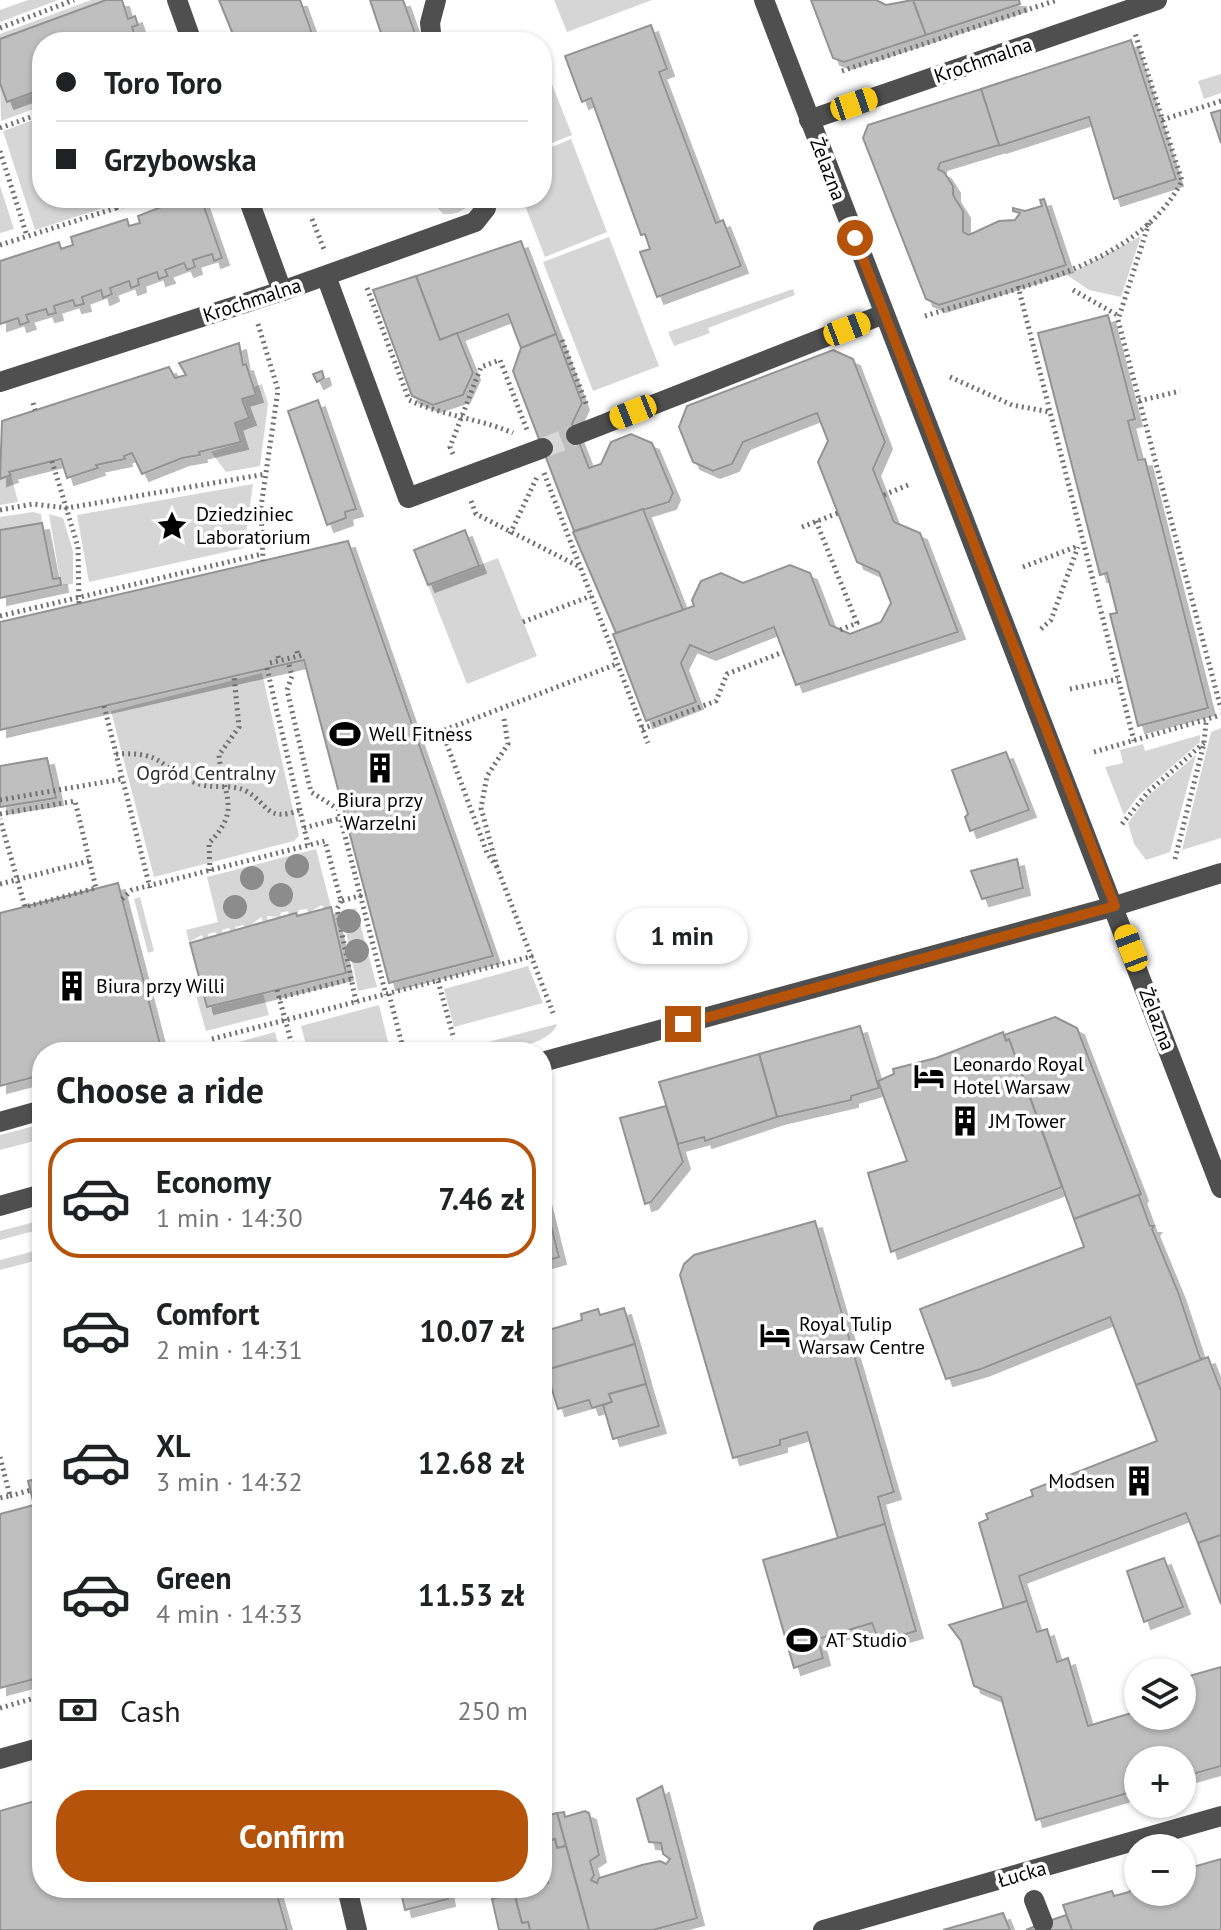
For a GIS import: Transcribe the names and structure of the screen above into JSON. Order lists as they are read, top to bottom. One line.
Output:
{"streets":{"street":["Krochmalna","Żelazna","Łucka"]},"crossings":[["Krochmalna","Żelazna"]],"parks":["Ogród Centralny"],"places":{"place":["Dziedziniec Laboratorium"],"sports":["Well Fitness","AT Studio"],"building":["Biura przy Warzelni","Biura przy Willi","JM Tower","Modsen"],"hotel":["Leonardo Royal Hotel Warsaw","Royal Tulip Warsaw Centre"]},"page":{"banner":["Toro Toro","Grzybowska"],"bubble":"1 min","heading":"Choose a ride","list":[{"name":"Economy","note":"1 min · 14:30","value":"7.46 zł"},{"name":"Comfort","note":"2 min · 14:31","value":"10.07 zł"},{"name":"XL","note":"3 min · 14:32","value":"12.68 zł"},{"name":"Green","note":"4 min · 14:33","value":"11.53 zł"}],"map_buttons":["+","−"],"pay":["Cash","250 m"],"buttons":"Confirm"}}
